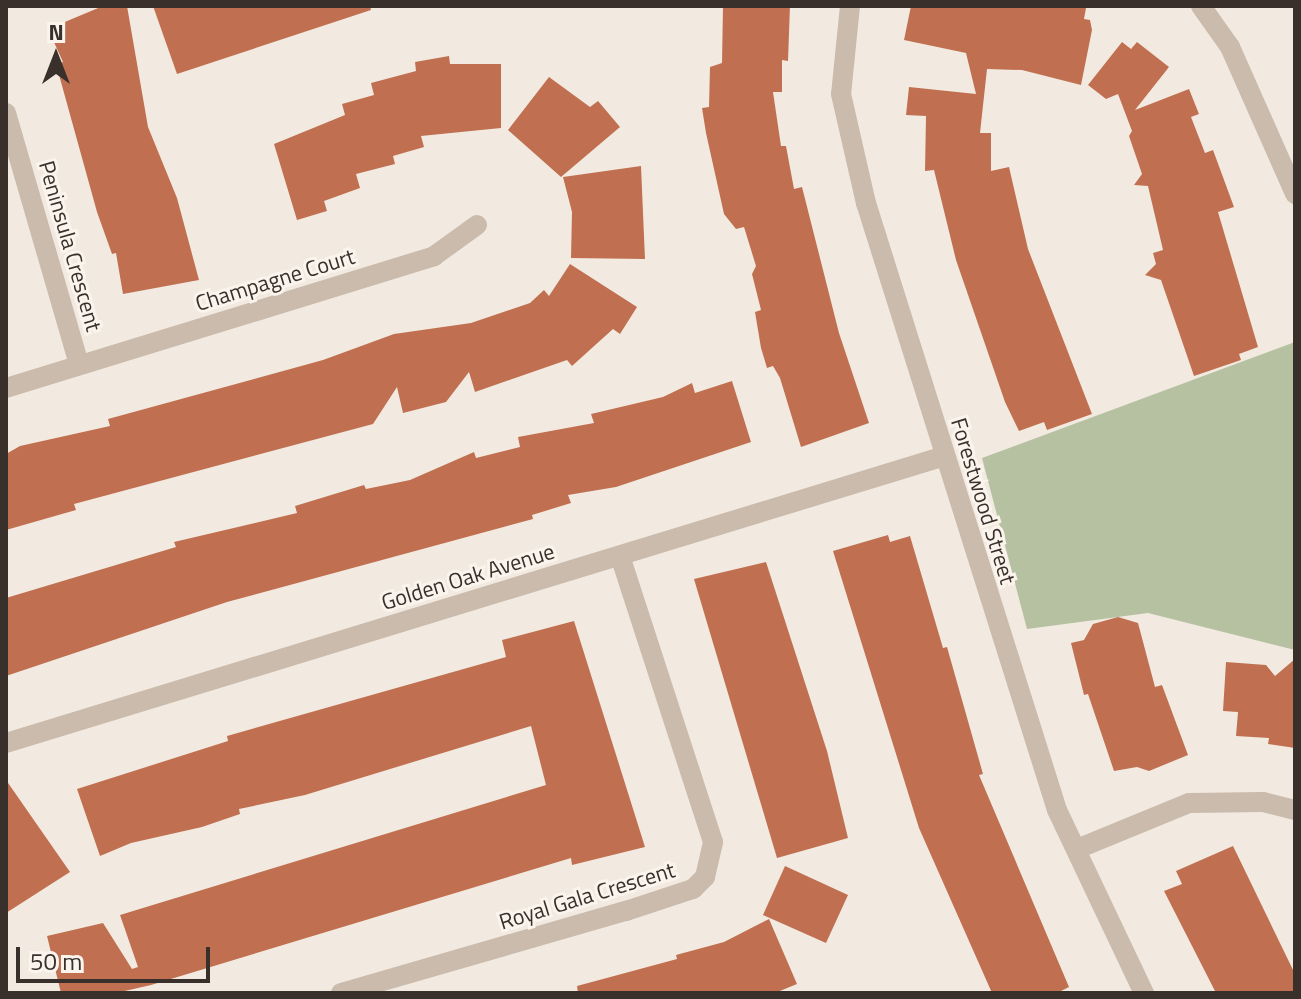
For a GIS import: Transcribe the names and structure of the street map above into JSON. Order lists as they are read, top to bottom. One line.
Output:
{"streets":{"street":["Peninsula Crescent","Champagne Court","Forestwood Street","Golden Oak Avenue","Royal Gala Crescent"]},"crossings":[["Peninsula Crescent","Champagne Court"],["Forestwood Street","Golden Oak Avenue"],["Golden Oak Avenue","Royal Gala Crescent"]],"scale_bar":"50 m","north":"top"}
